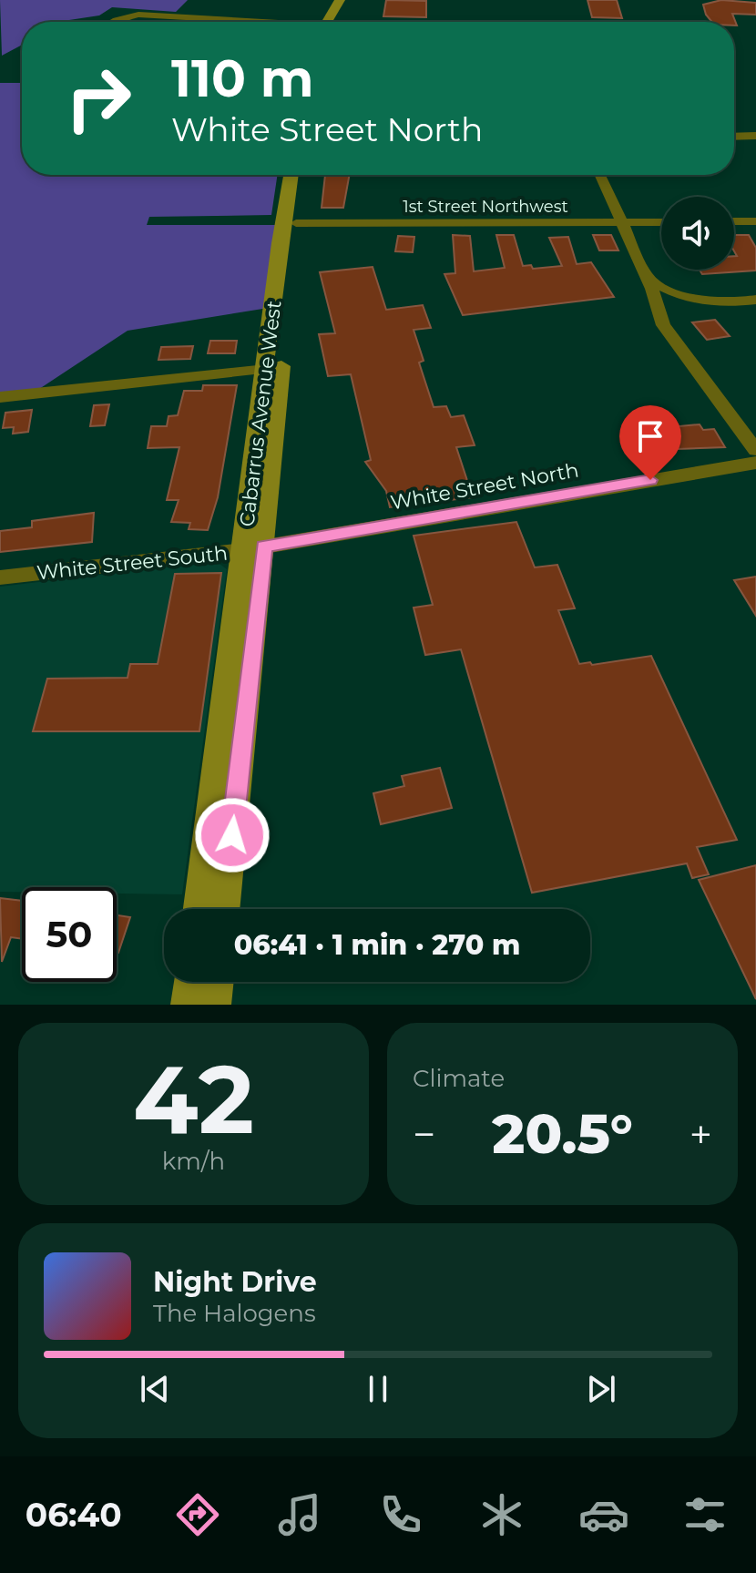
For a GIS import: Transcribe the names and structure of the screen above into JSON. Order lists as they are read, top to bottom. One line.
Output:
{"streets":{"main road":["Cabarrus Avenue West"],"street":["1st Street Northwest","White Street North","White Street South"]},"crossings":[["1st Street Northwest","Cabarrus Avenue West"],["Cabarrus Avenue West","White Street North"],["Cabarrus Avenue West","White Street South"],["White Street North","White Street South"]],"page":{"turn":["110 m","White Street North"],"limit":"50","trip":"06:41 · 1 min · 270 m","tile":[["42","km/h"],"Climate"],"heat":["−","20.5°","+"],"song":["Night Drive","The Halogens"],"tabs":"06:40"}}
